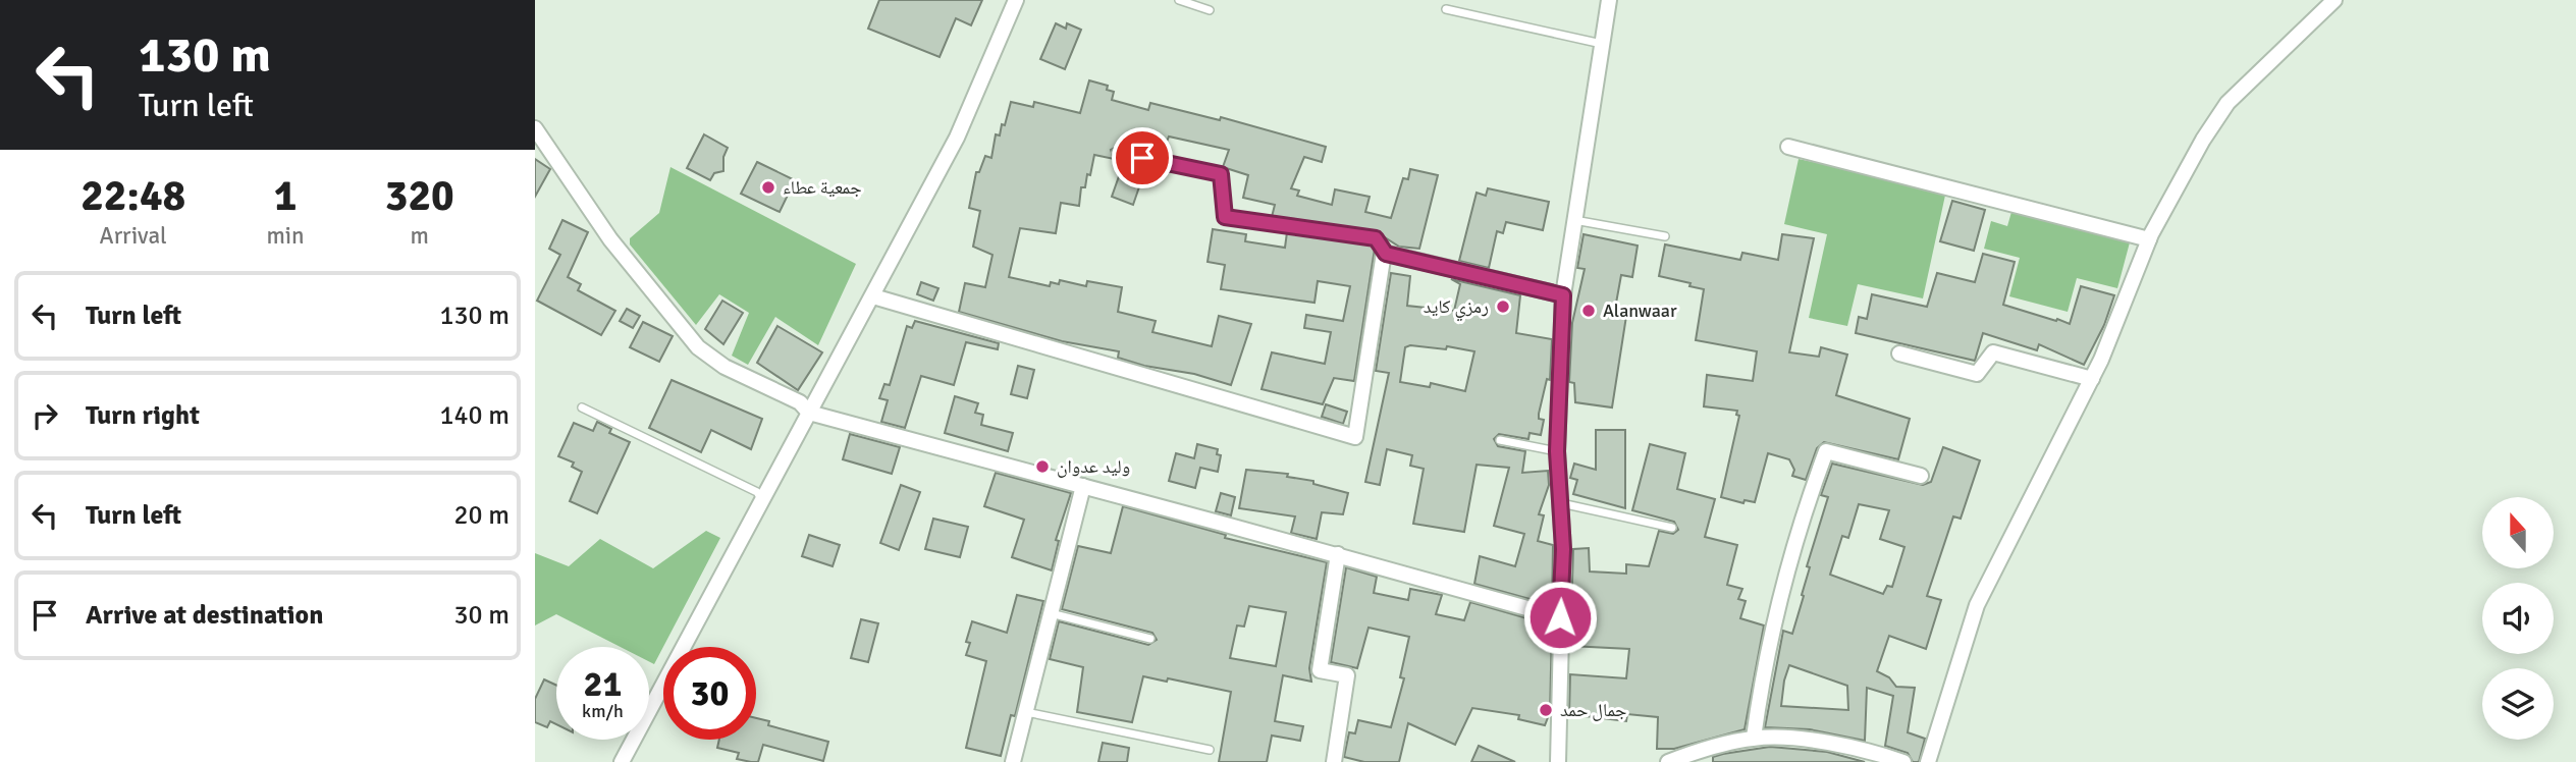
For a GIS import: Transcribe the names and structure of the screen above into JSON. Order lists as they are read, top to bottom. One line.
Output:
{"places":["جمعية عطاء","رمزي كايد","Alanwaar","وليد عدوان","جمال حمد"],"north":"top","page":{"turn":["130 m","Turn left"],"eta":["22:48","Arrival","1","min","320","m"],"list":[{"name":"Turn left","value":"130 m"},{"name":"Turn right","value":"140 m"},{"name":"Turn left","value":"20 m"},{"name":"Arrive at destination","value":"30 m"}],"speed":"21 km/h","limit":"30"}}
